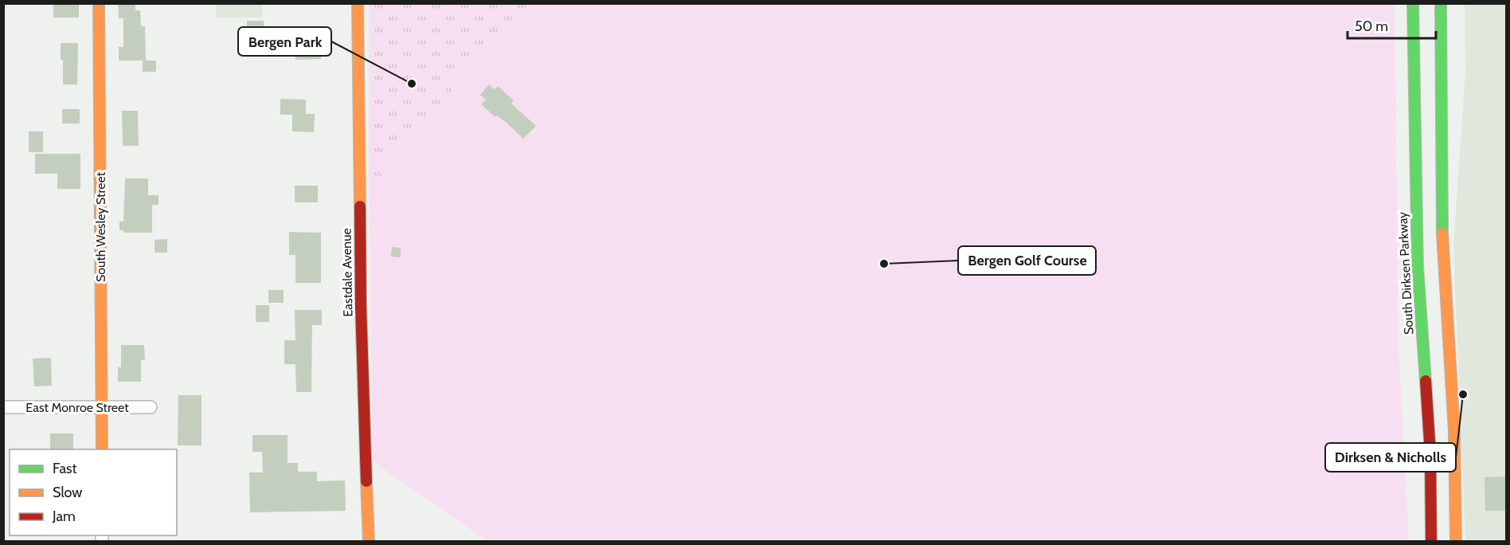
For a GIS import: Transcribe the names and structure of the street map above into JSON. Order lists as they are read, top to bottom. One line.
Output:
{"streets":{"main road":["South Wesley Street","Eastdale Avenue","South Dirksen Parkway"],"street":["East Monroe Street"]},"crossings":[["South Wesley Street","East Monroe Street"]],"places":["Bergen Park","Bergen Golf Course","Dirksen & Nicholls"],"legend":["Fast","Slow","Jam"],"scale_bar":"50 m"}
